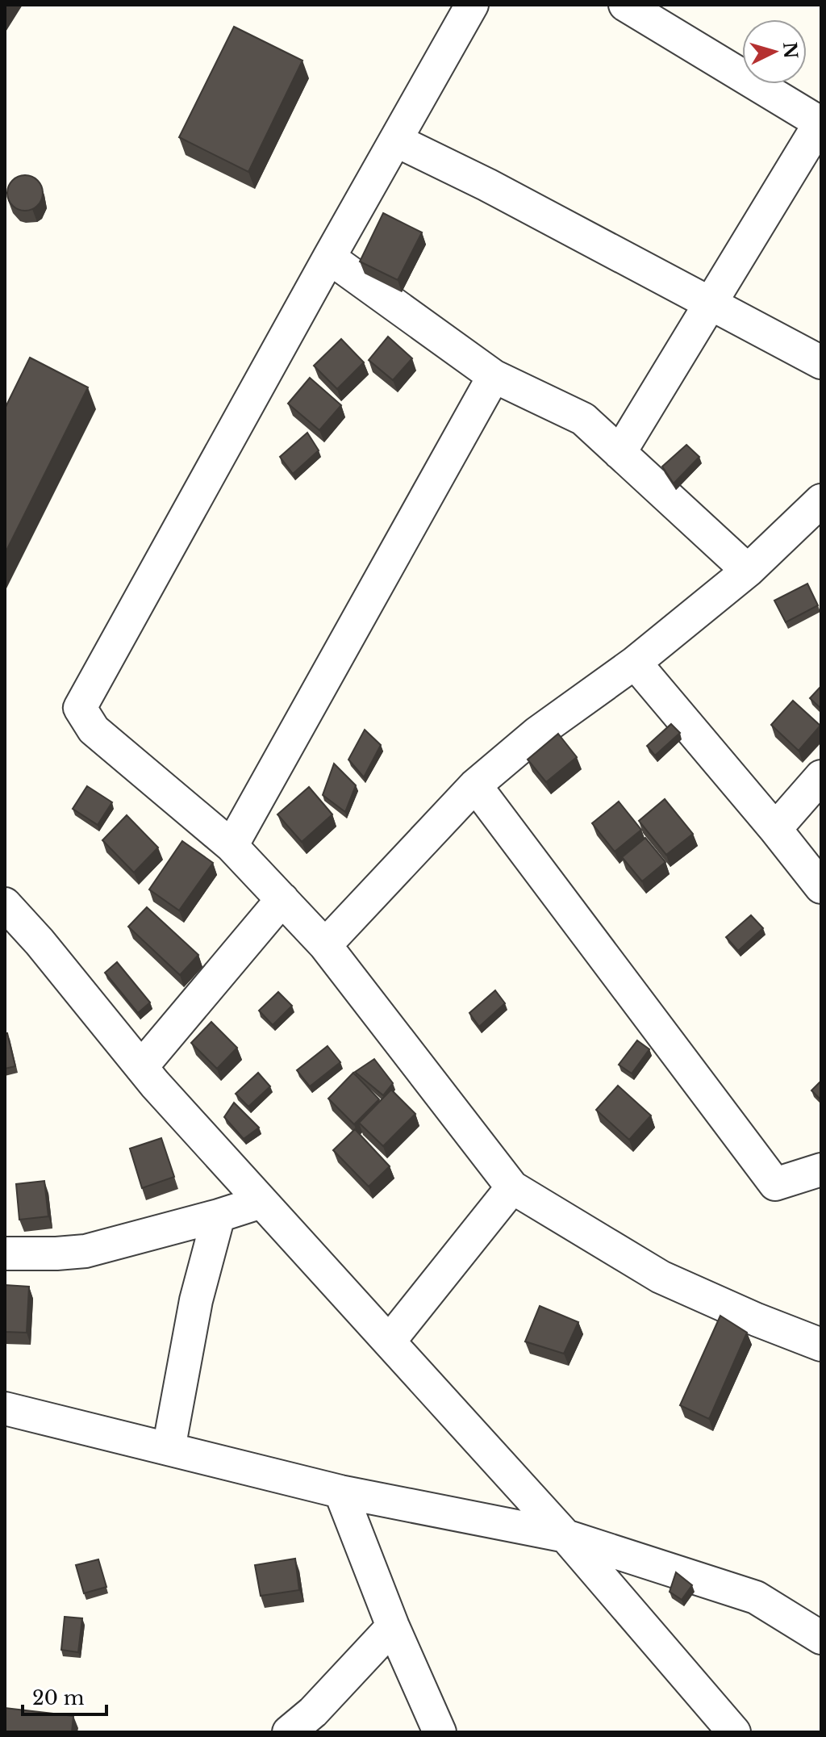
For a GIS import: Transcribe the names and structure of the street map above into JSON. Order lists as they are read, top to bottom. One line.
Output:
{"scale_bar":"20 m","north":"right"}
